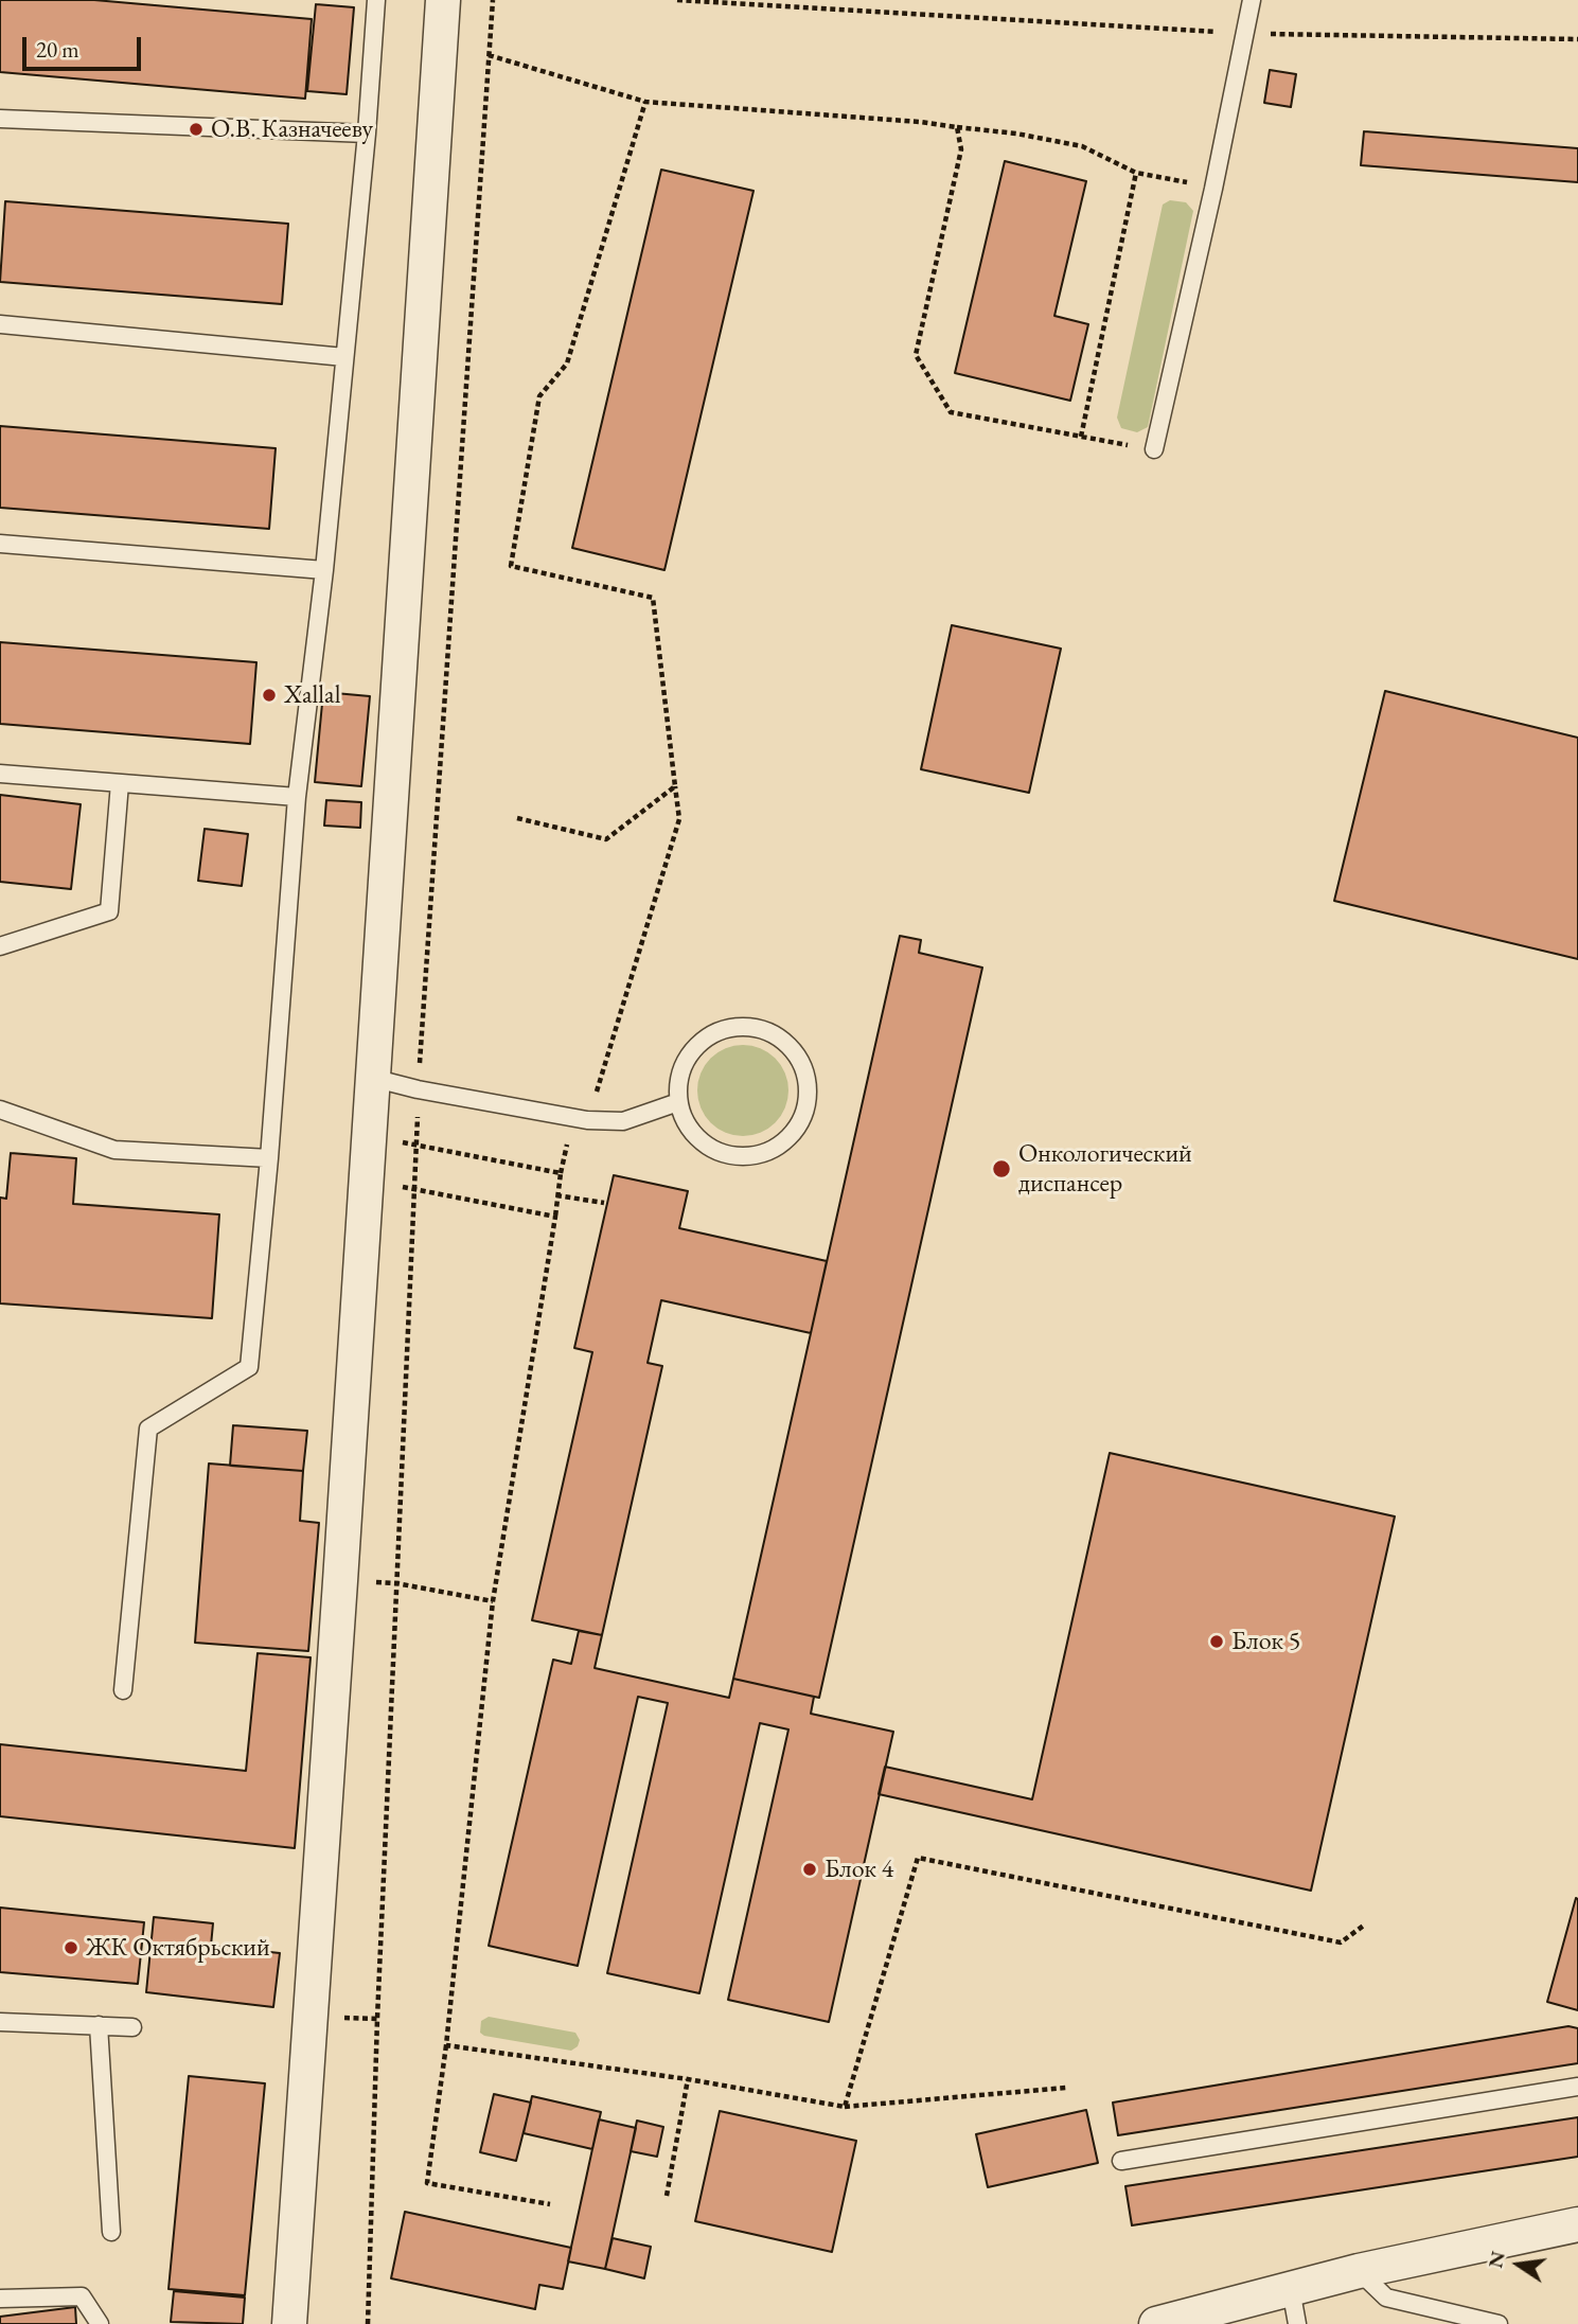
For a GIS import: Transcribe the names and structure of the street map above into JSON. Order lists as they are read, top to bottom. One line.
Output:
{"places":["О.В. Казначееву","Xallal","Онкологический диспансер","Блок 5","Блок 4","ЖК Октябрьский"],"scale_bar":"20 m","north":"left"}
